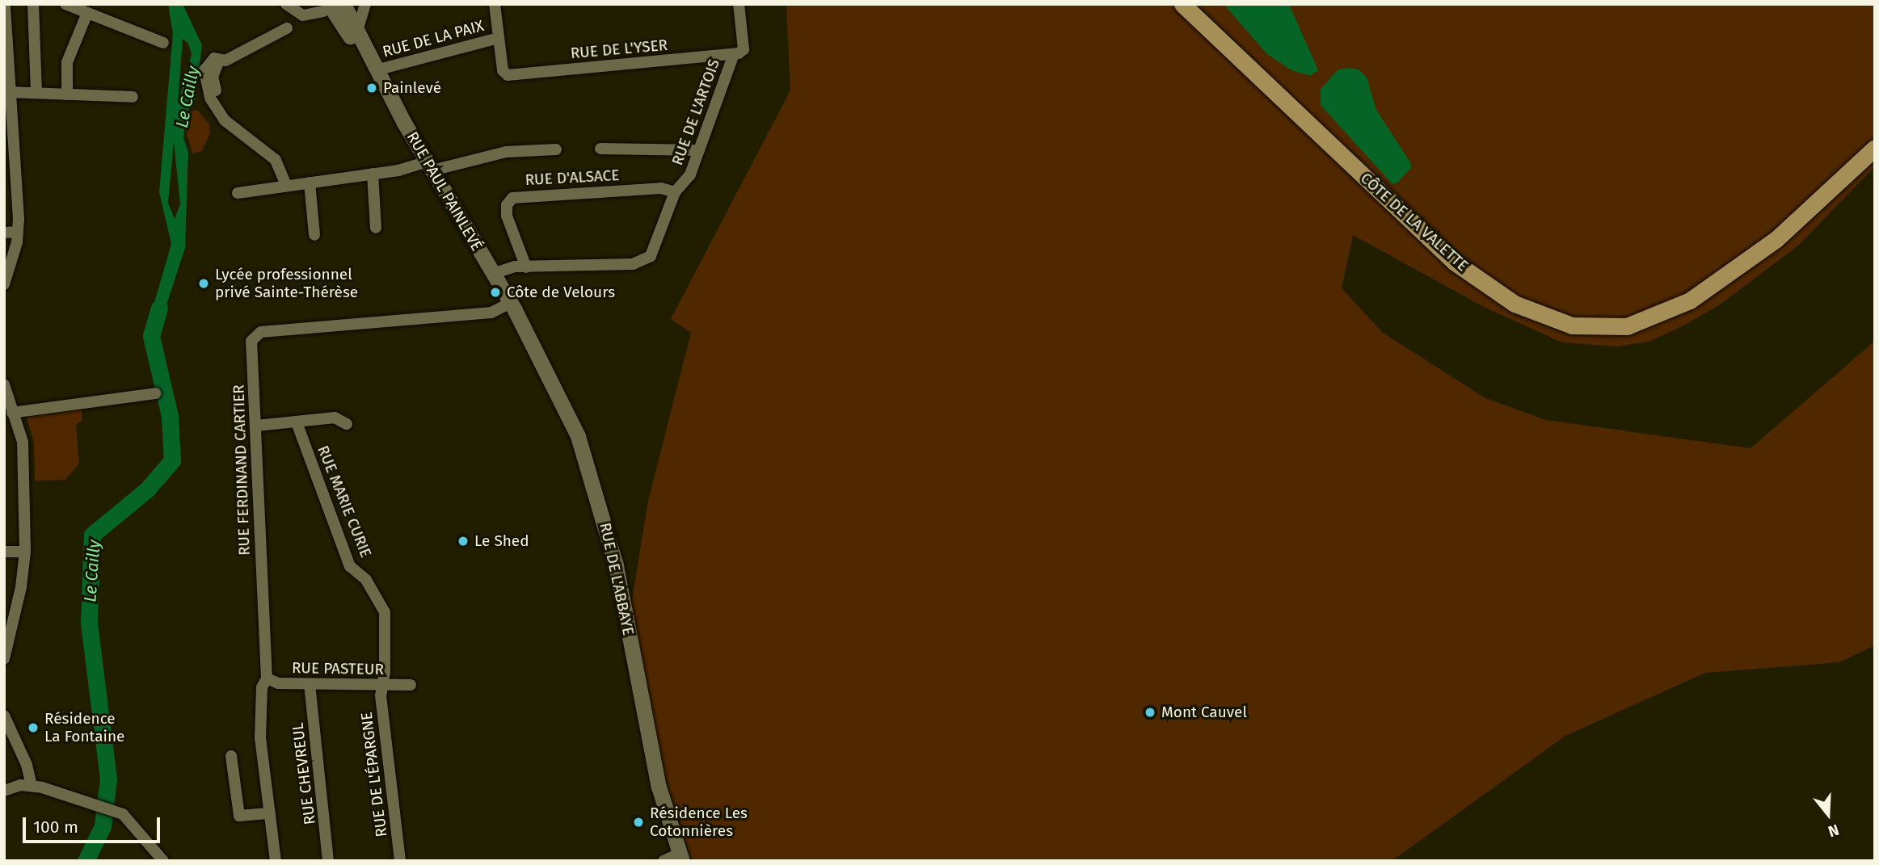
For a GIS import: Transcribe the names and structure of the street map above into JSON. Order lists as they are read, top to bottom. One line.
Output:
{"streets":{"main road":["CÔTE DE LA VALETTE"],"street":["RUE DE LA PAIX","RUE DE L'YSER","RUE DE L'ARTOIS","RUE D'ALSACE","RUE PAUL PAINLEVÉ","RUE FERDINAND CARTIER","RUE MARIE CURIE","RUE DE L'ABBAYE","RUE PASTEUR","RUE CHEVREUL","RUE DE L'ÉPARGNE"]},"crossings":[["RUE DE LA PAIX","RUE DE L'YSER"],["RUE DE LA PAIX","RUE PAUL PAINLEVÉ"],["RUE DE L'YSER","RUE DE L'ARTOIS"],["RUE DE L'ARTOIS","RUE D'ALSACE"],["RUE PAUL PAINLEVÉ","RUE FERDINAND CARTIER"],["RUE PAUL PAINLEVÉ","RUE DE L'ABBAYE"],["RUE FERDINAND CARTIER","RUE DE L'ABBAYE"],["RUE FERDINAND CARTIER","RUE PASTEUR"],["RUE MARIE CURIE","RUE PASTEUR"],["RUE MARIE CURIE","RUE DE L'ÉPARGNE"],["RUE PASTEUR","RUE CHEVREUL"],["RUE PASTEUR","RUE DE L'ÉPARGNE"]],"water":["Le Cailly"],"places":["Painlevé","Lycée professionnel privé Sainte-Thérèse","Côte de Velours","Le Shed","Mont Cauvel","Résidence La Fontaine","Résidence Les Cotonnières"],"scale_bar":"100 m","north":"bottom"}
